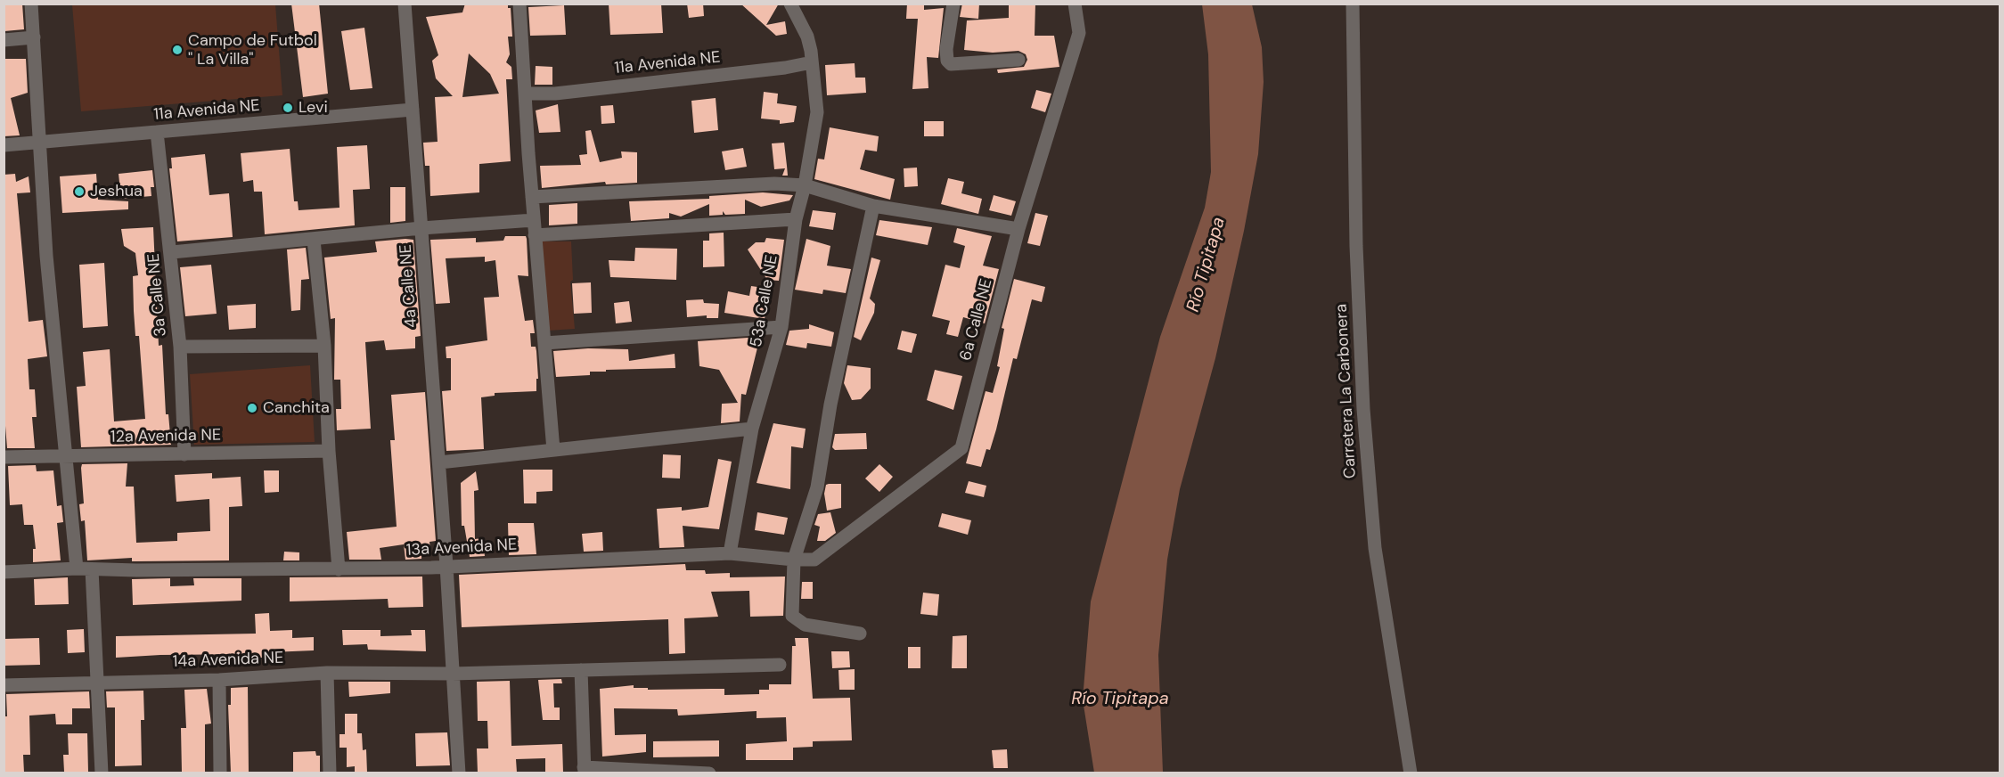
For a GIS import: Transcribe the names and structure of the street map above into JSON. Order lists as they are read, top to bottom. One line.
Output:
{"streets":{"street":["11a Avenida NE","4a Calle NE","3a Calle NE","53a Calle NE","6a Calle NE","Carretera La Carbonera","12a Avenida NE","13a Avenida NE","14a Avenida NE"]},"crossings":[["11a Avenida NE","4a Calle NE"],["11a Avenida NE","3a Calle NE"],["11a Avenida NE","53a Calle NE"],["4a Calle NE","13a Avenida NE"],["4a Calle NE","14a Avenida NE"],["3a Calle NE","12a Avenida NE"],["53a Calle NE","13a Avenida NE"],["6a Calle NE","13a Avenida NE"]],"water":["Río Tipitapa"],"places":["Campo de Futbol \" La Villa\"","Levi","Jeshua","Canchita"]}
